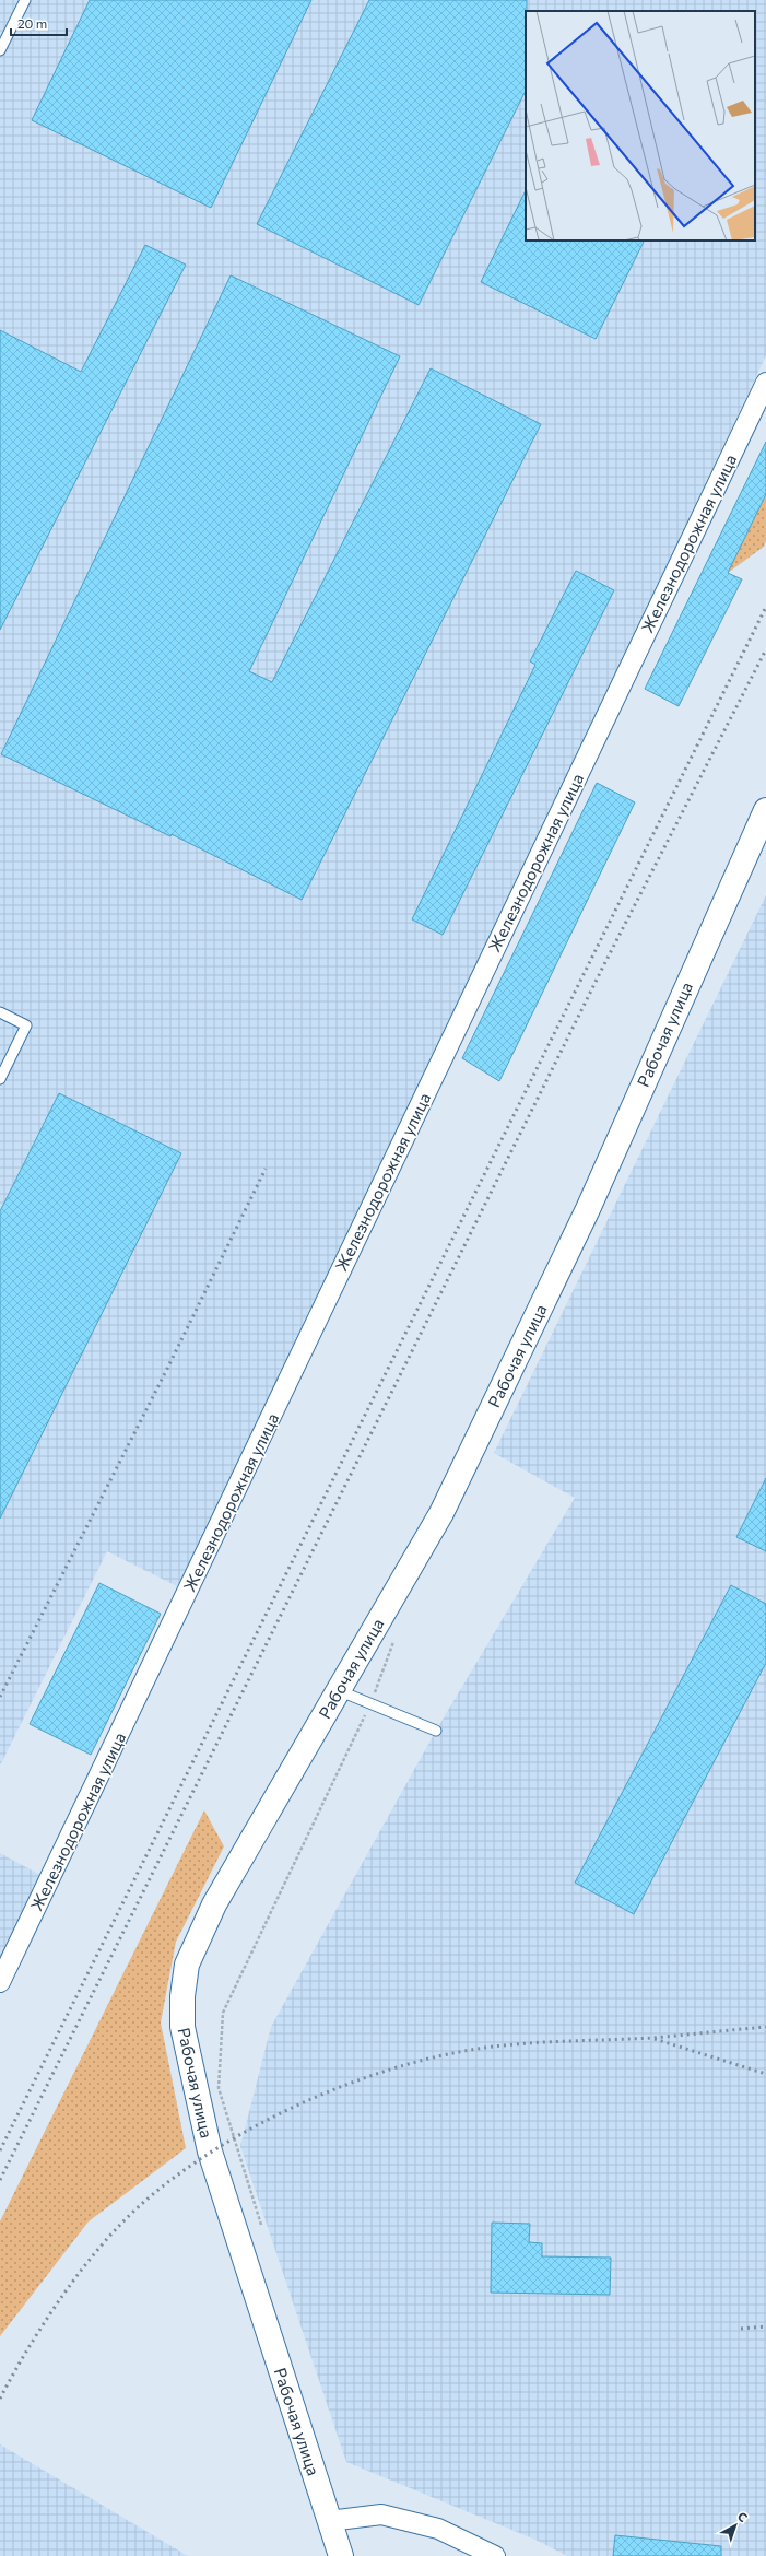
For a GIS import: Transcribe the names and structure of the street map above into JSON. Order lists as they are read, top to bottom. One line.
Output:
{"streets":{"street":["Железнодорожная улица","Рабочая улица"]},"scale_bar":"20 m","north":"top right"}
